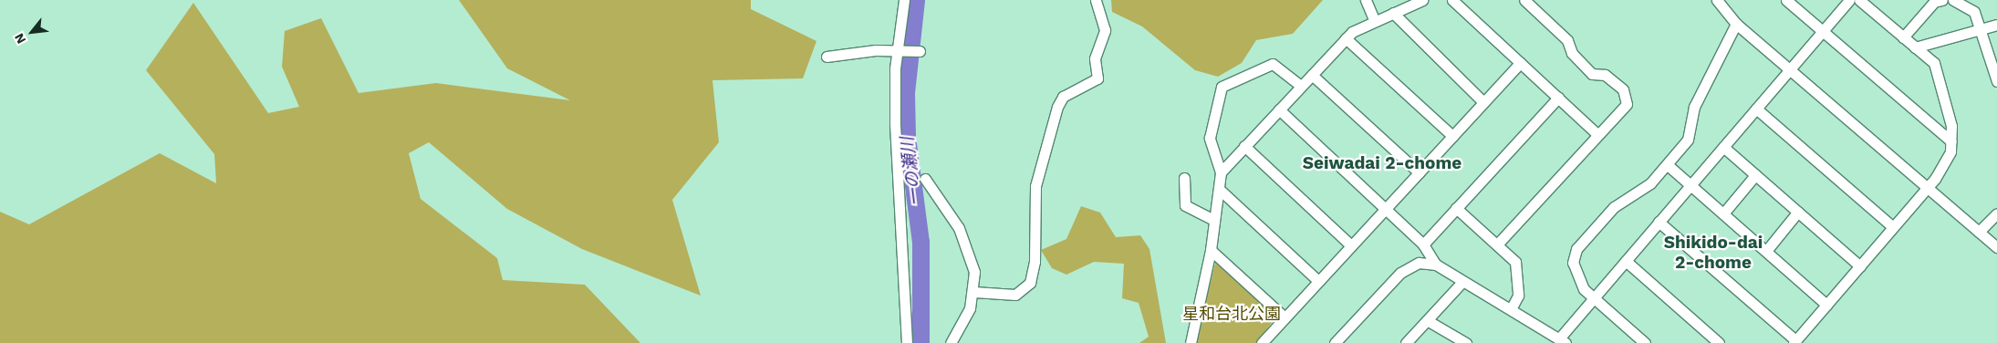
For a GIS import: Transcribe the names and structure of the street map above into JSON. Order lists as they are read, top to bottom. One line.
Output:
{"districts":["Seiwadai 2-chome","Shikido-dai 2-chome"],"water":["一の瀬川"],"parks":["星和台北公園"],"north":"bottom left"}
